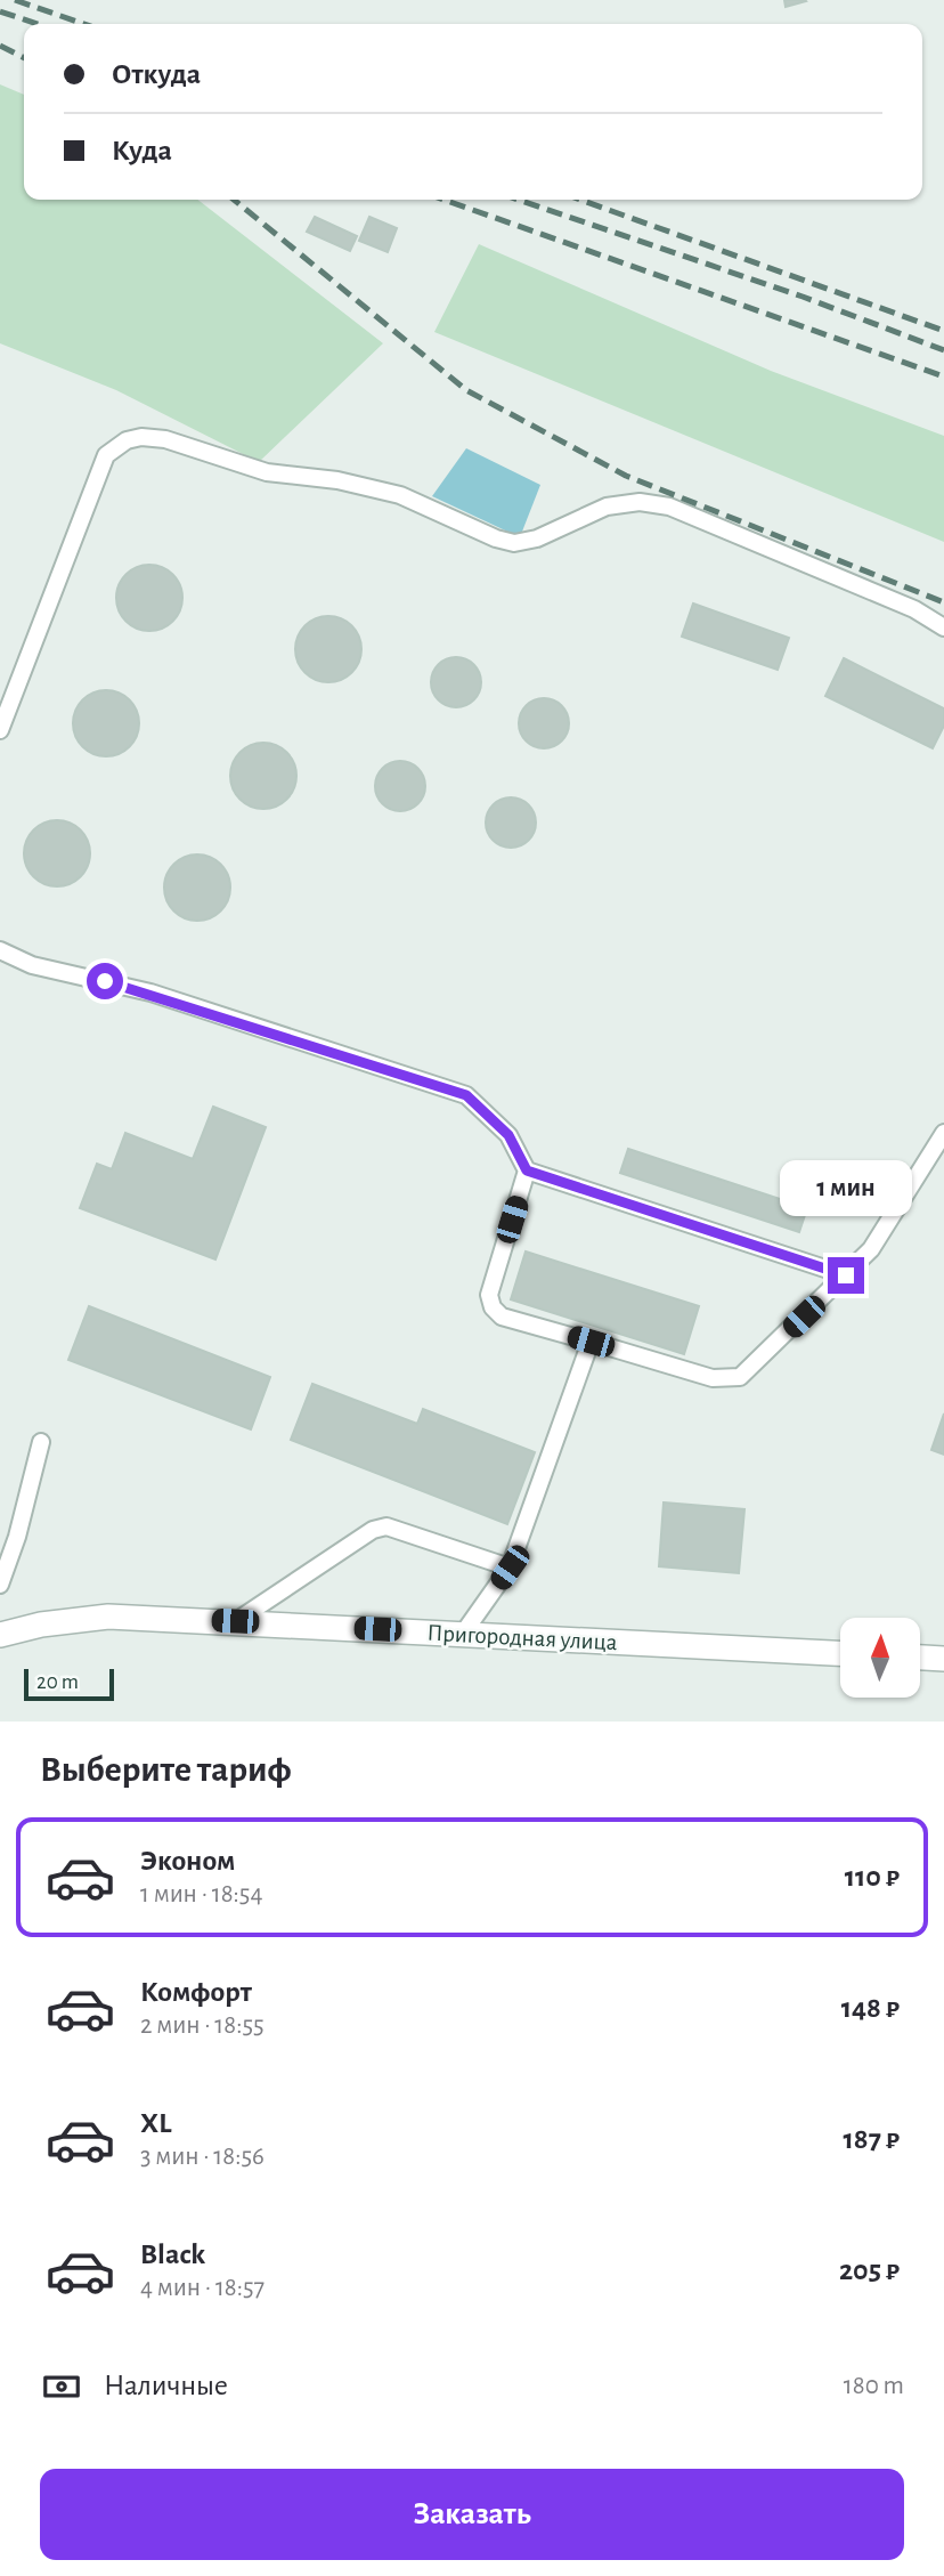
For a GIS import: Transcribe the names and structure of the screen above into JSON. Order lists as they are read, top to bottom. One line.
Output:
{"streets":{"street":["Пригородная улица"]},"scale_bar":"20 m","north":"top","page":{"banner":["Откуда","Куда"],"bubble":"1 мин","scale":"20 m","heading":"Выберите тариф","list":[{"name":"Эконом","note":"1 мин · 18:54","value":"110 ₽"},{"name":"Комфорт","note":"2 мин · 18:55","value":"148 ₽"},{"name":"XL","note":"3 мин · 18:56","value":"187 ₽"},{"name":"Black","note":"4 мин · 18:57","value":"205 ₽"}],"pay":["Наличные","180 m"],"buttons":"Заказать"}}
